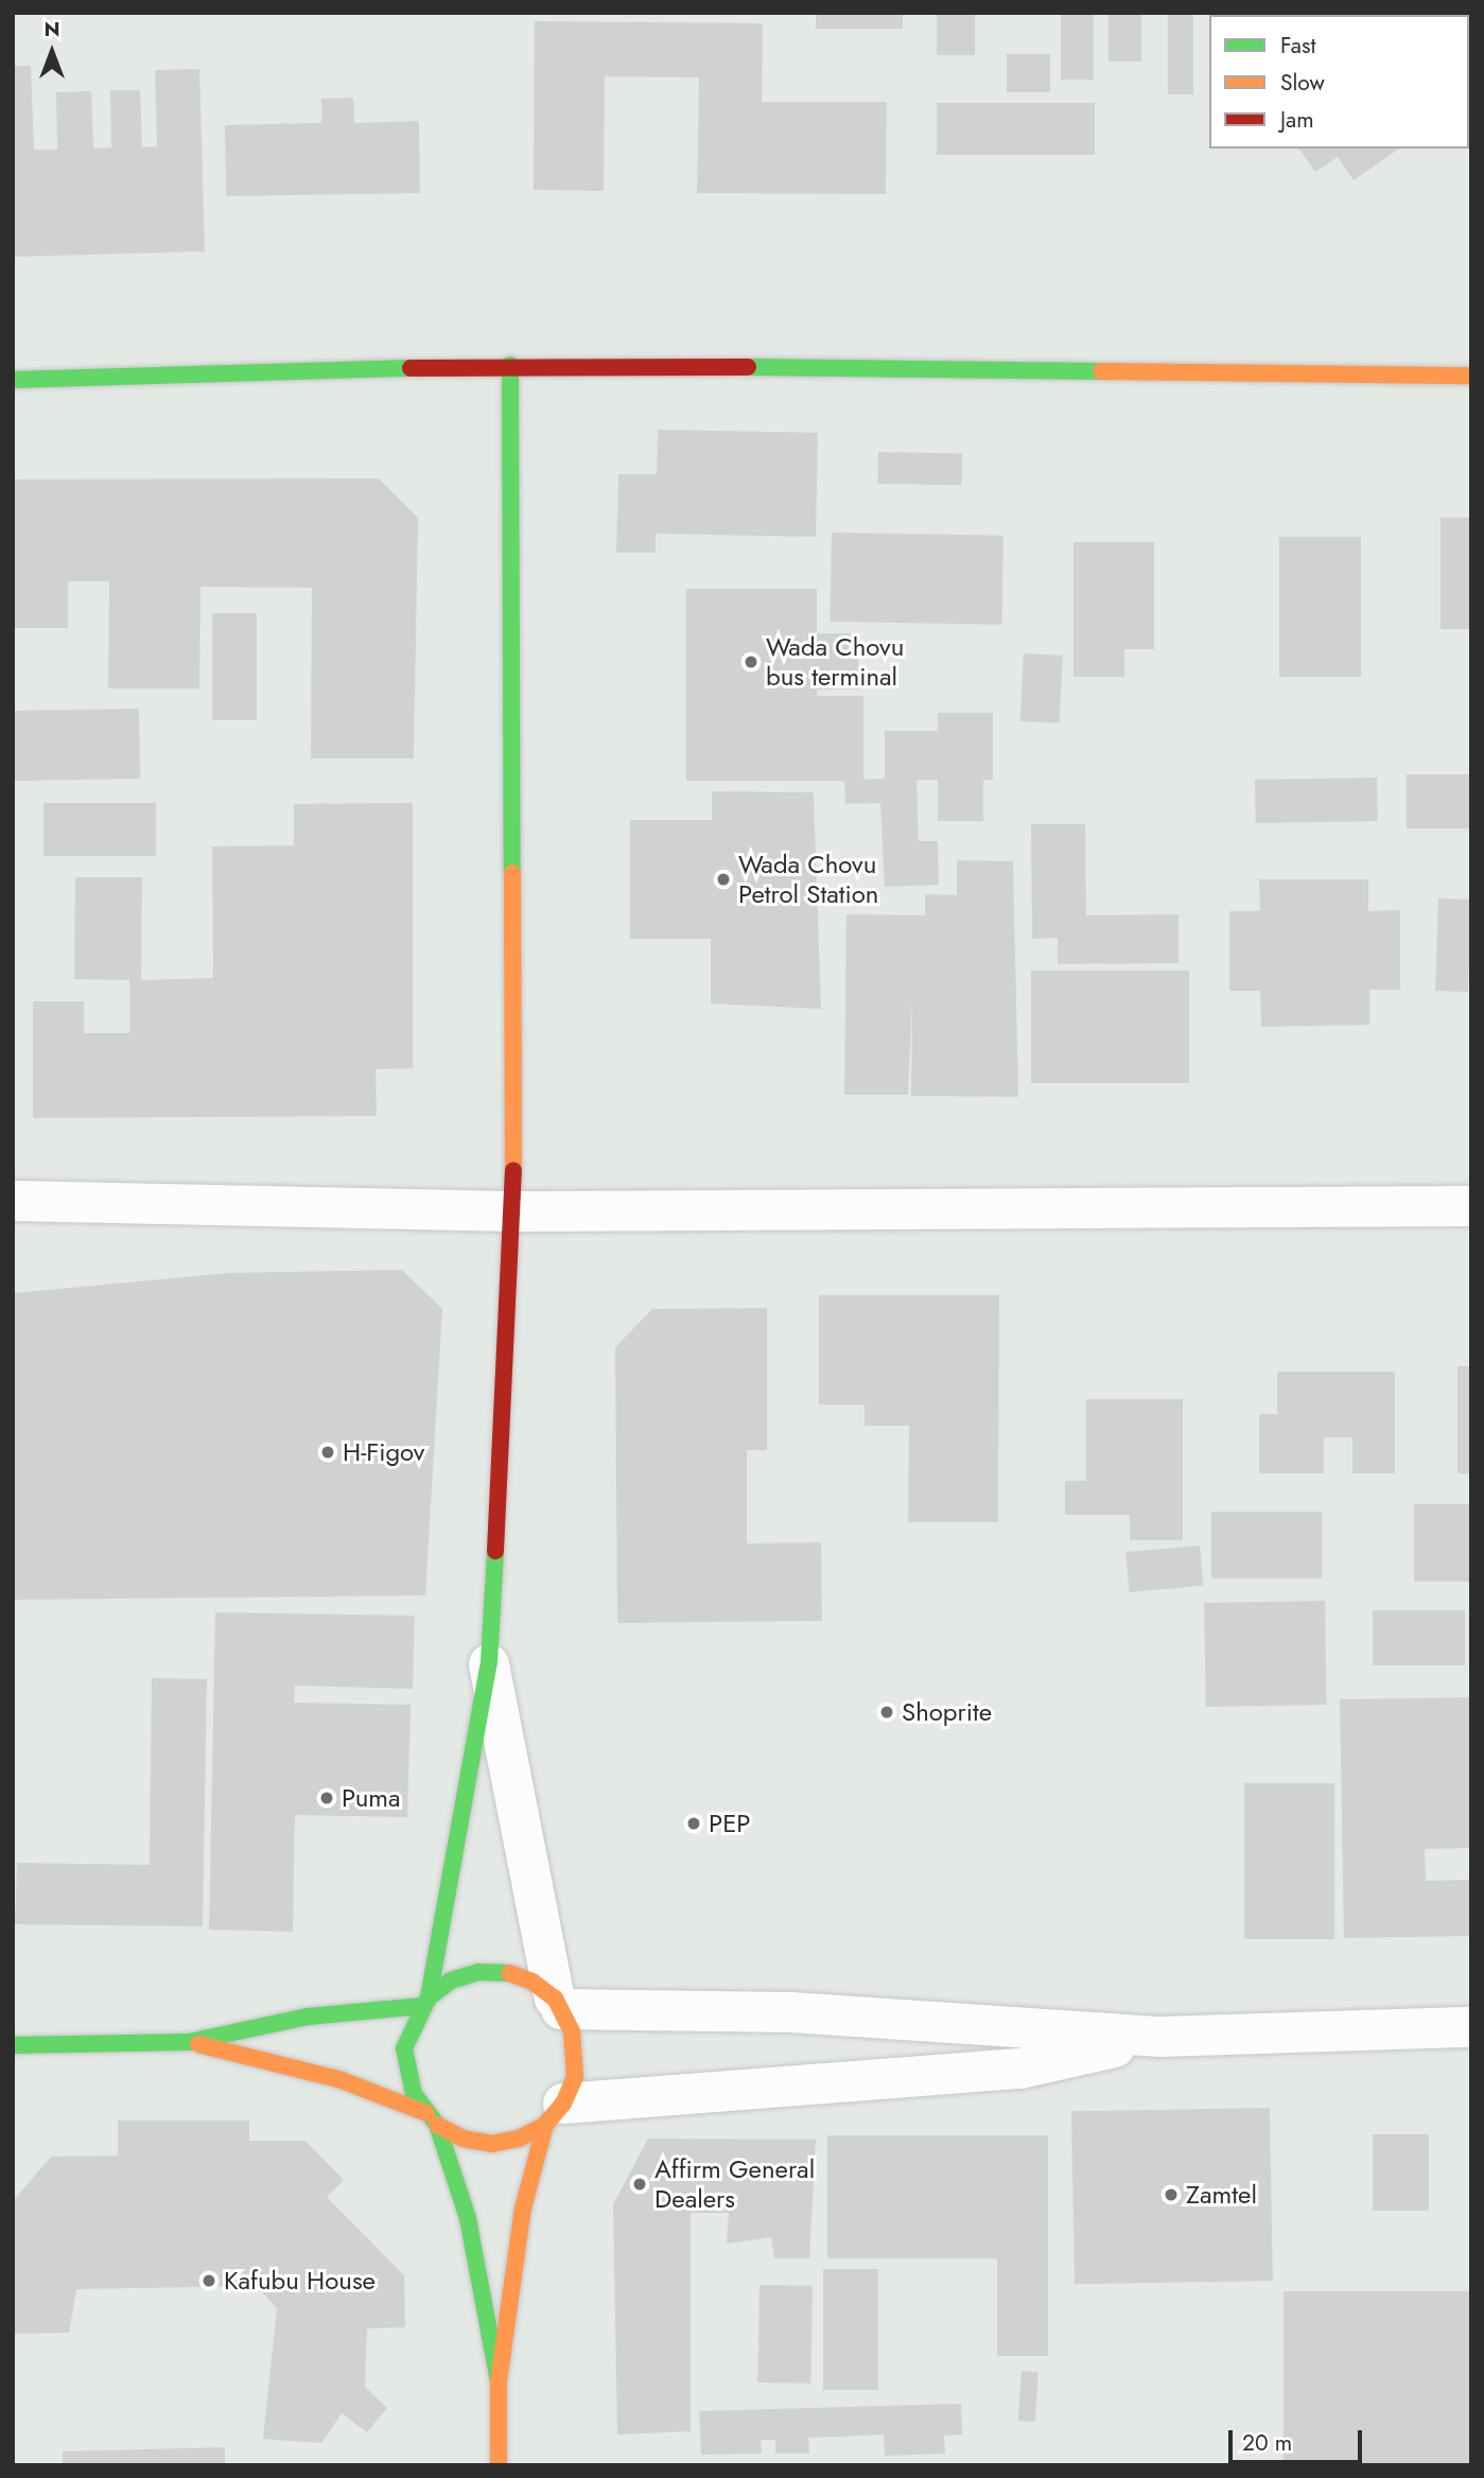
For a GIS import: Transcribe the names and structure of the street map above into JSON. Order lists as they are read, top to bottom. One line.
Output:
{"places":["Wada Chovu bus terminal","Wada Chovu Petrol Station","H-Figov","Shoprite","Puma","PEP","Affirm General Dealers","Zamtel","Kafubu House"],"legend":["Fast","Slow","Jam"],"scale_bar":"20 m","north":"top"}
